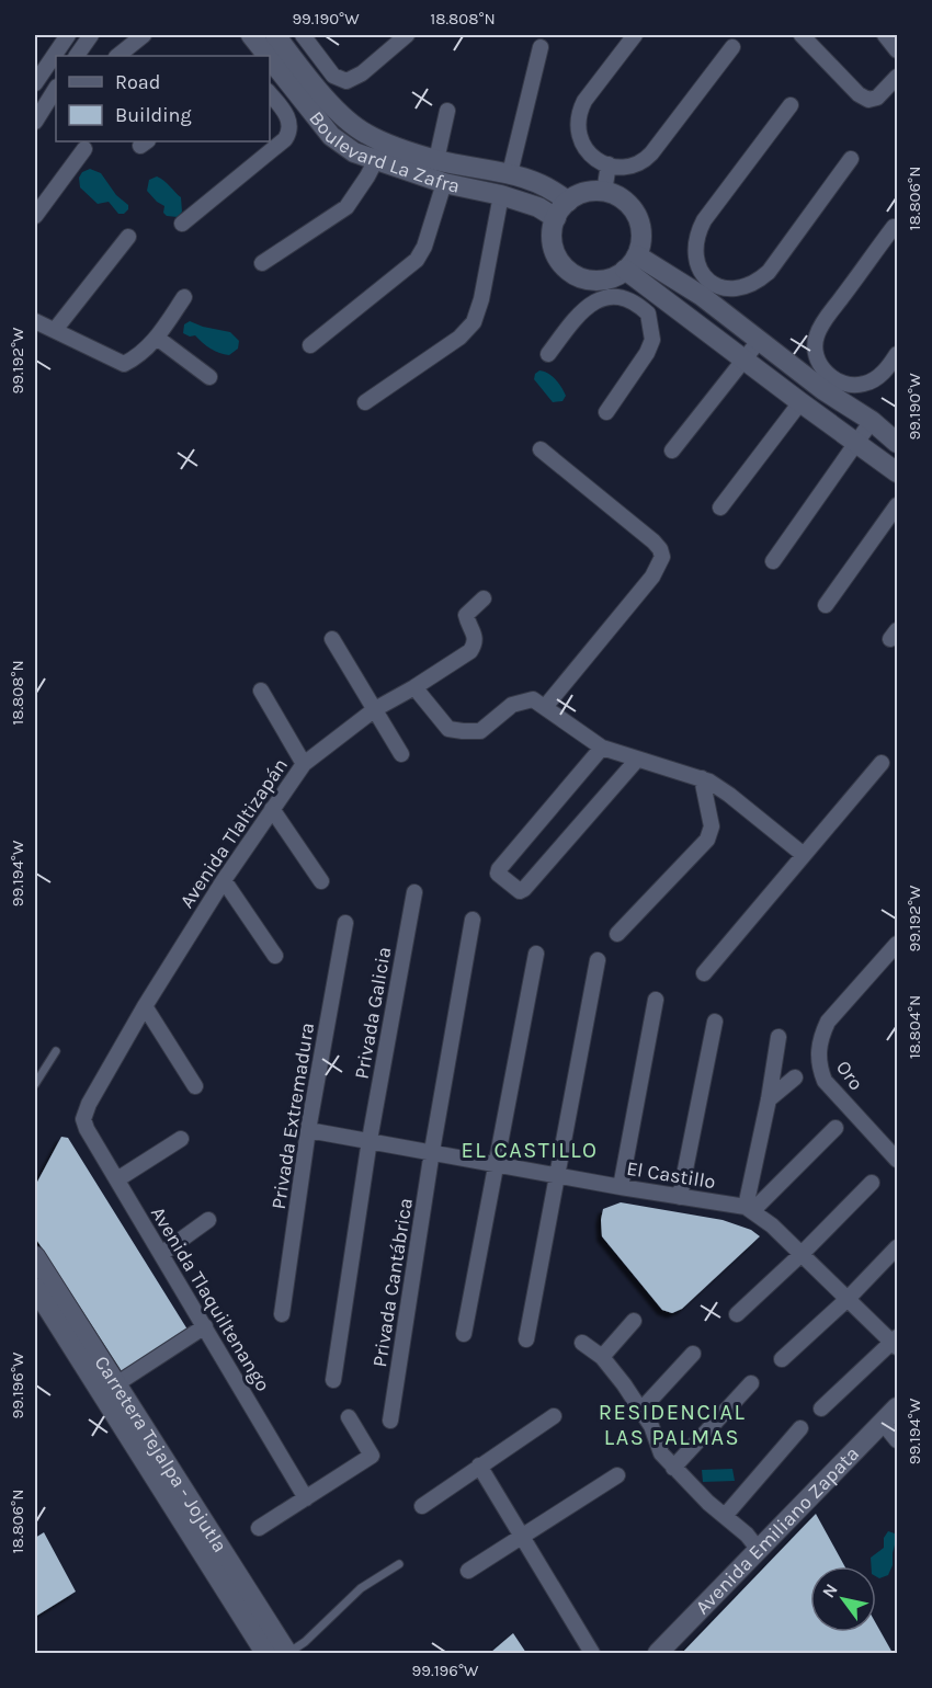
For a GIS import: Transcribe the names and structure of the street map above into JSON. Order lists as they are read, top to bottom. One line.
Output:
{"streets":{"street":["Boulevard La Zafra","Avenida Tlaltizapán","Privada Galicia","Oro","Privada Extremadura","El Castillo","Privada Cantábrica","Avenida Tlaquiltenango","Carretera Tejalpa - Jojutla","Avenida Emiliano Zapata"]},"crossings":[["Avenida Tlaltizapán","Avenida Tlaquiltenango"],["Privada Galicia","El Castillo"],["Privada Extremadura","El Castillo"],["El Castillo","Privada Cantábrica"]],"districts":["EL CASTILLO","RESIDENCIAL LAS PALMAS"],"legend":["Road","Building"],"north":"top left","coordinates":["99.190°W","18.808°N","18.806°N","99.192°W","99.194°W","18.804°N","99.196°W"]}
